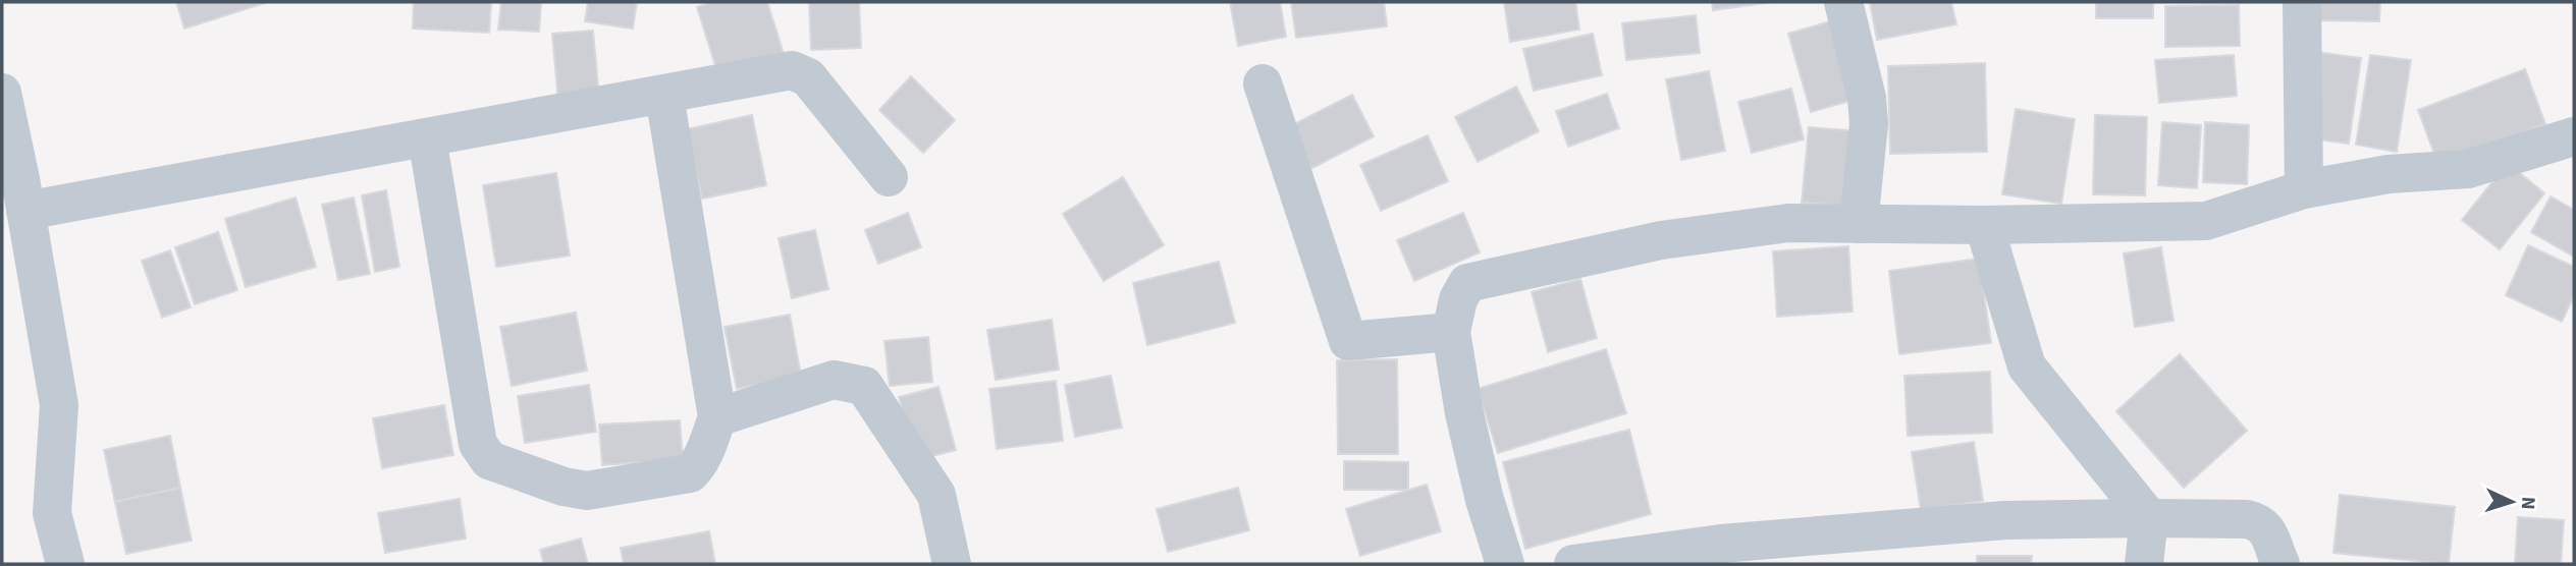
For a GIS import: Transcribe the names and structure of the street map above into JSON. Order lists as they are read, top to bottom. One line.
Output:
{"north":"right"}
